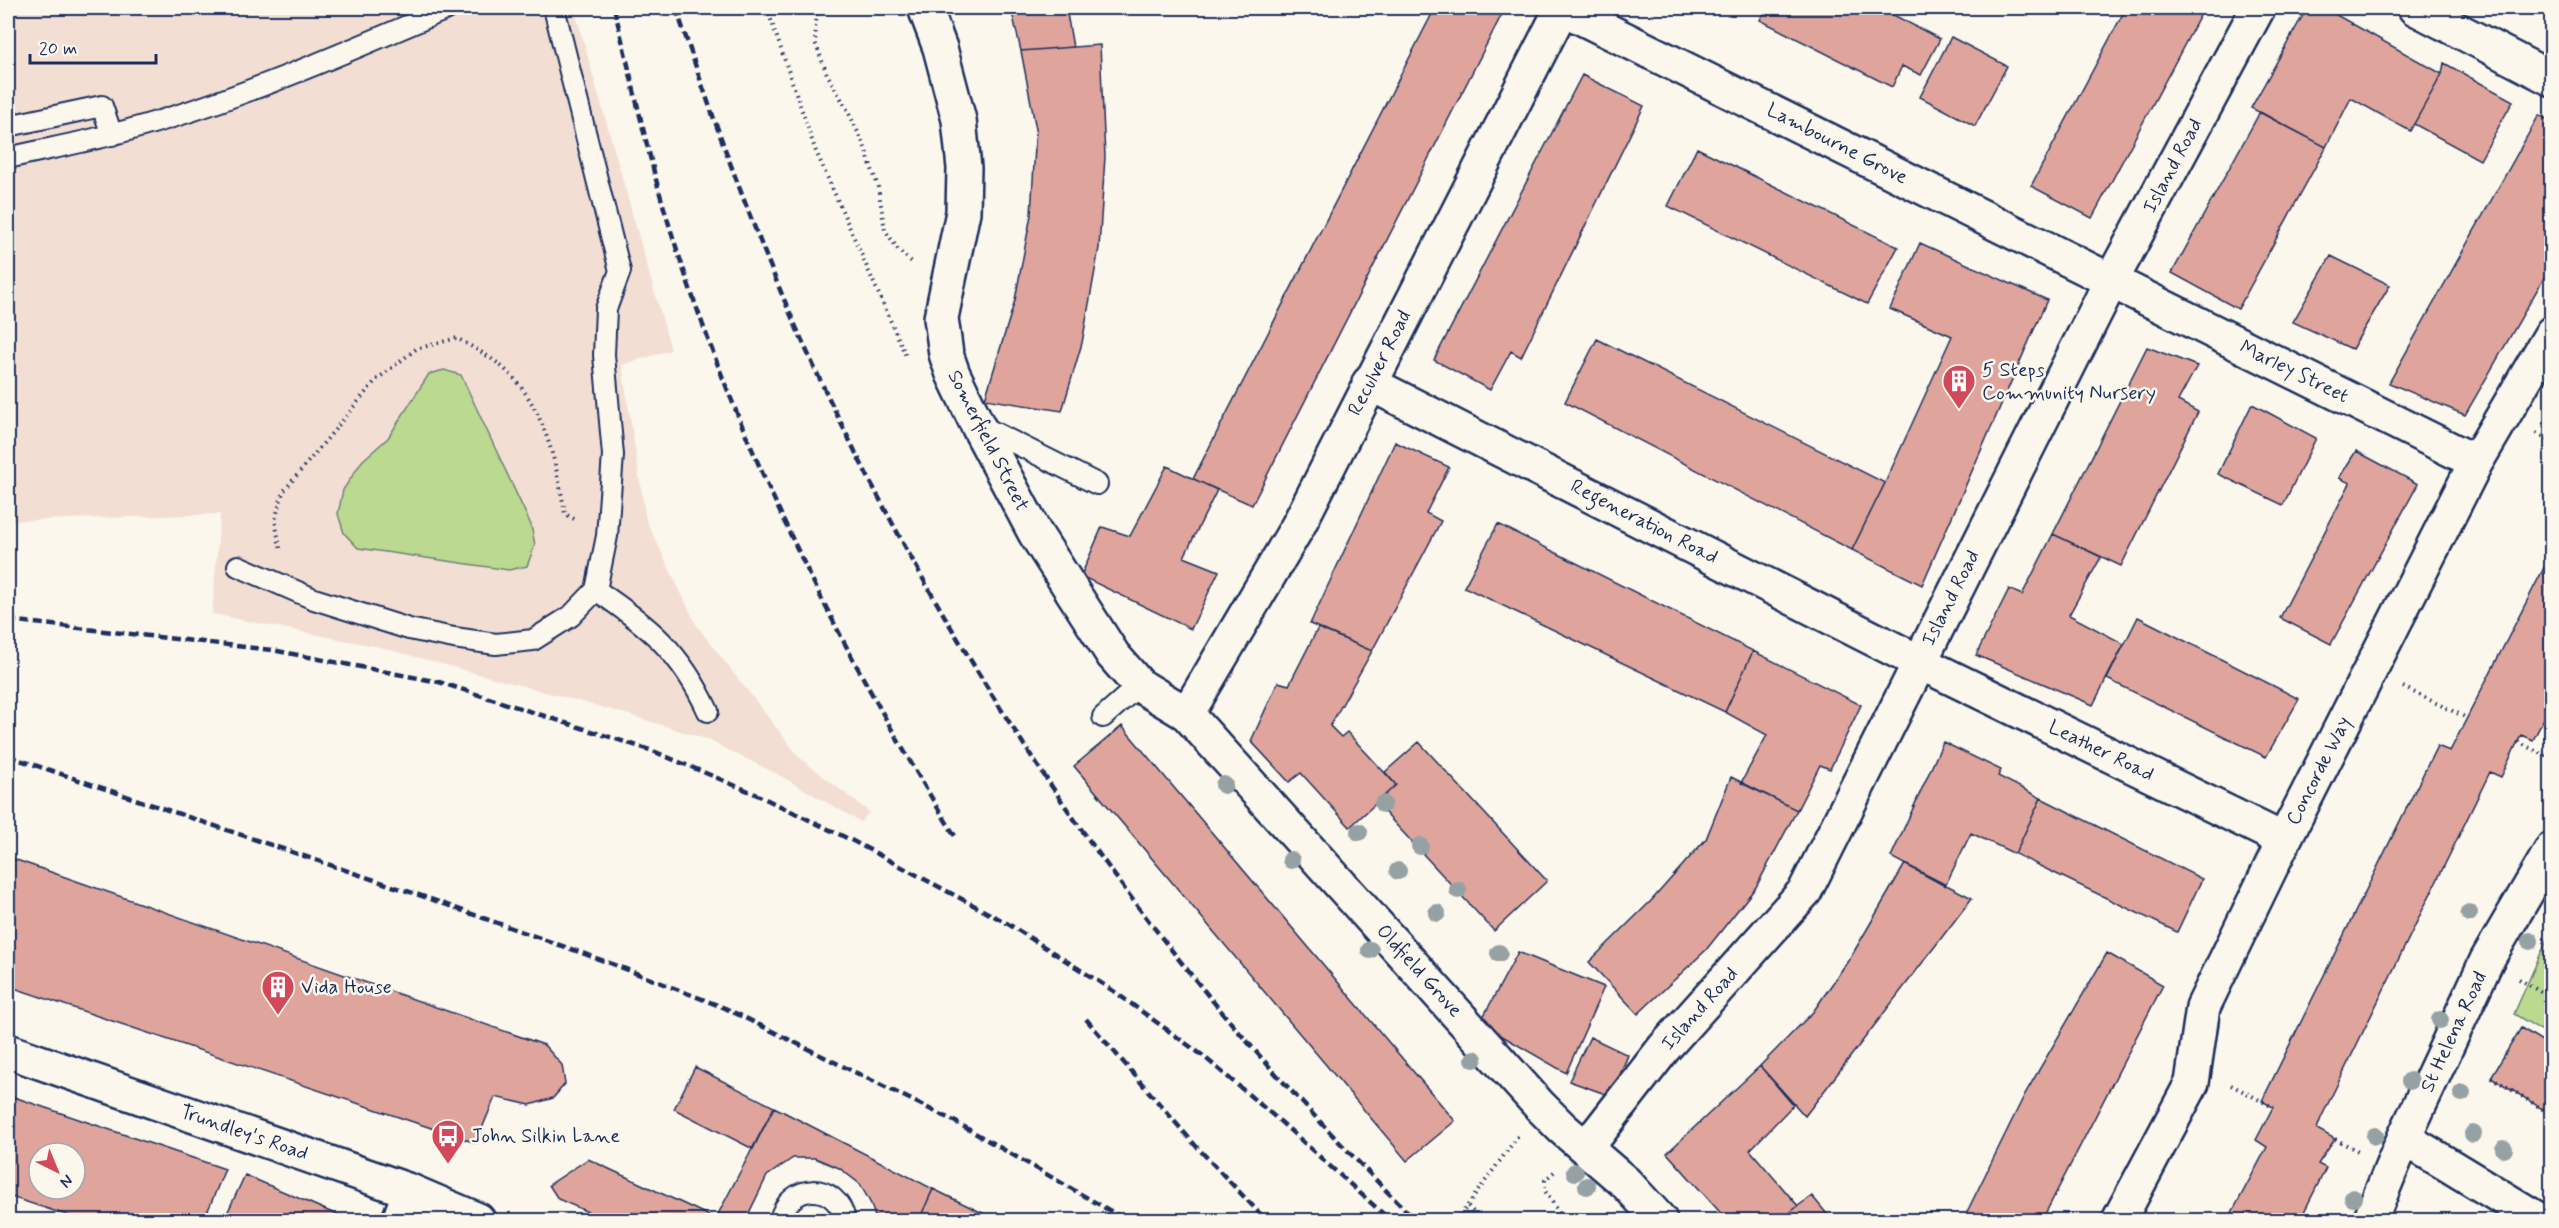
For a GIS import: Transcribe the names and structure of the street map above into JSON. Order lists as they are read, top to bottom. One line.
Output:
{"streets":{"street":["Lambourne Grove","Island Road","Reculver Road","Marley Street","Somerfield Street","Regeneration Road","Leather Road","Concorde Way","Oldfield Grove","St Helena Road","Trundley's Road"]},"crossings":[["Lambourne Grove","Island Road"],["Lambourne Grove","Reculver Road"],["Lambourne Grove","Marley Street"],["Island Road","Marley Street"],["Island Road","Regeneration Road"],["Island Road","Leather Road"],["Island Road","Oldfield Grove"],["Reculver Road","Somerfield Street"],["Reculver Road","Regeneration Road"],["Reculver Road","Oldfield Grove"],["Marley Street","Concorde Way"],["Somerfield Street","Oldfield Grove"],["Regeneration Road","Leather Road"],["Leather Road","Concorde Way"]],"places":{"building":["5 Steps Community Nursery","Vida House"],"bus stop":["John Silkin Lane"]},"scale_bar":"20 m","north":"bottom right"}
